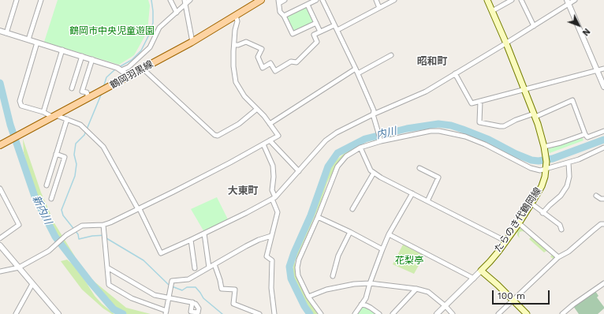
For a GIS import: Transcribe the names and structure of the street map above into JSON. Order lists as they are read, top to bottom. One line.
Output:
{"streets":{"main road":["鶴岡羽黒線","たらのき代鶴岡線"]},"districts":["昭和町","大東町"],"water":["内川","新内川"],"parks":["鶴岡市中央児童遊園","花梨亭"],"scale_bar":"100 m","north":"bottom right"}
